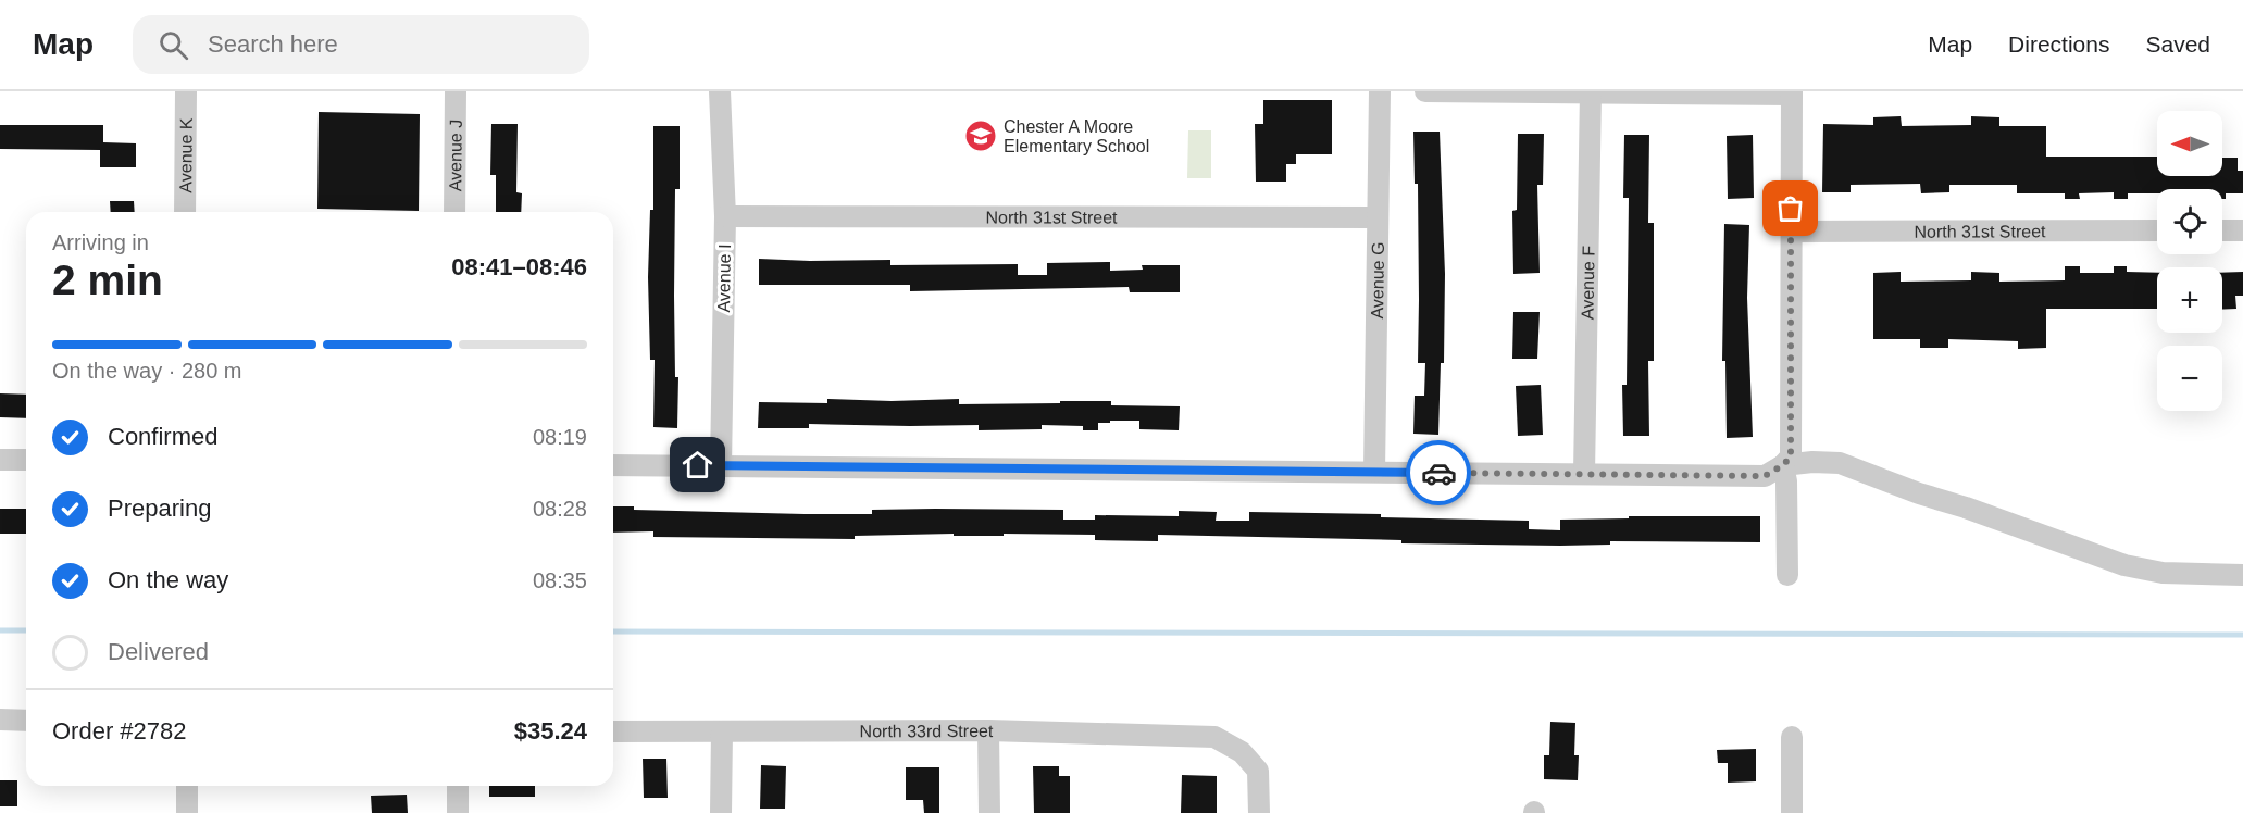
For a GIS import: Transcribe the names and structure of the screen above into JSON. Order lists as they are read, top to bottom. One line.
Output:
{"streets":{"street":["Avenue K","Avenue J","North 31st Street","Avenue I","Avenue G","Avenue F","North 33rd Street"]},"crossings":[["North 31st Street","Avenue I"],["North 31st Street","Avenue G"]],"places":{"school or university":["Chester A Moore Elementary School"]},"north":"left","page":{"header":"Map","search":"Search here","nav":["Map","Directions","Saved"],"map_buttons":["+","−"],"heading":["2 min","Arriving in","08:41–08:46"],"panel":["Order #2782","$35.24"],"bar":"On the way · 280 m","list":[["Confirmed","08:19"],["Preparing","08:28"],["On the way","08:35"],"Delivered"]}}
